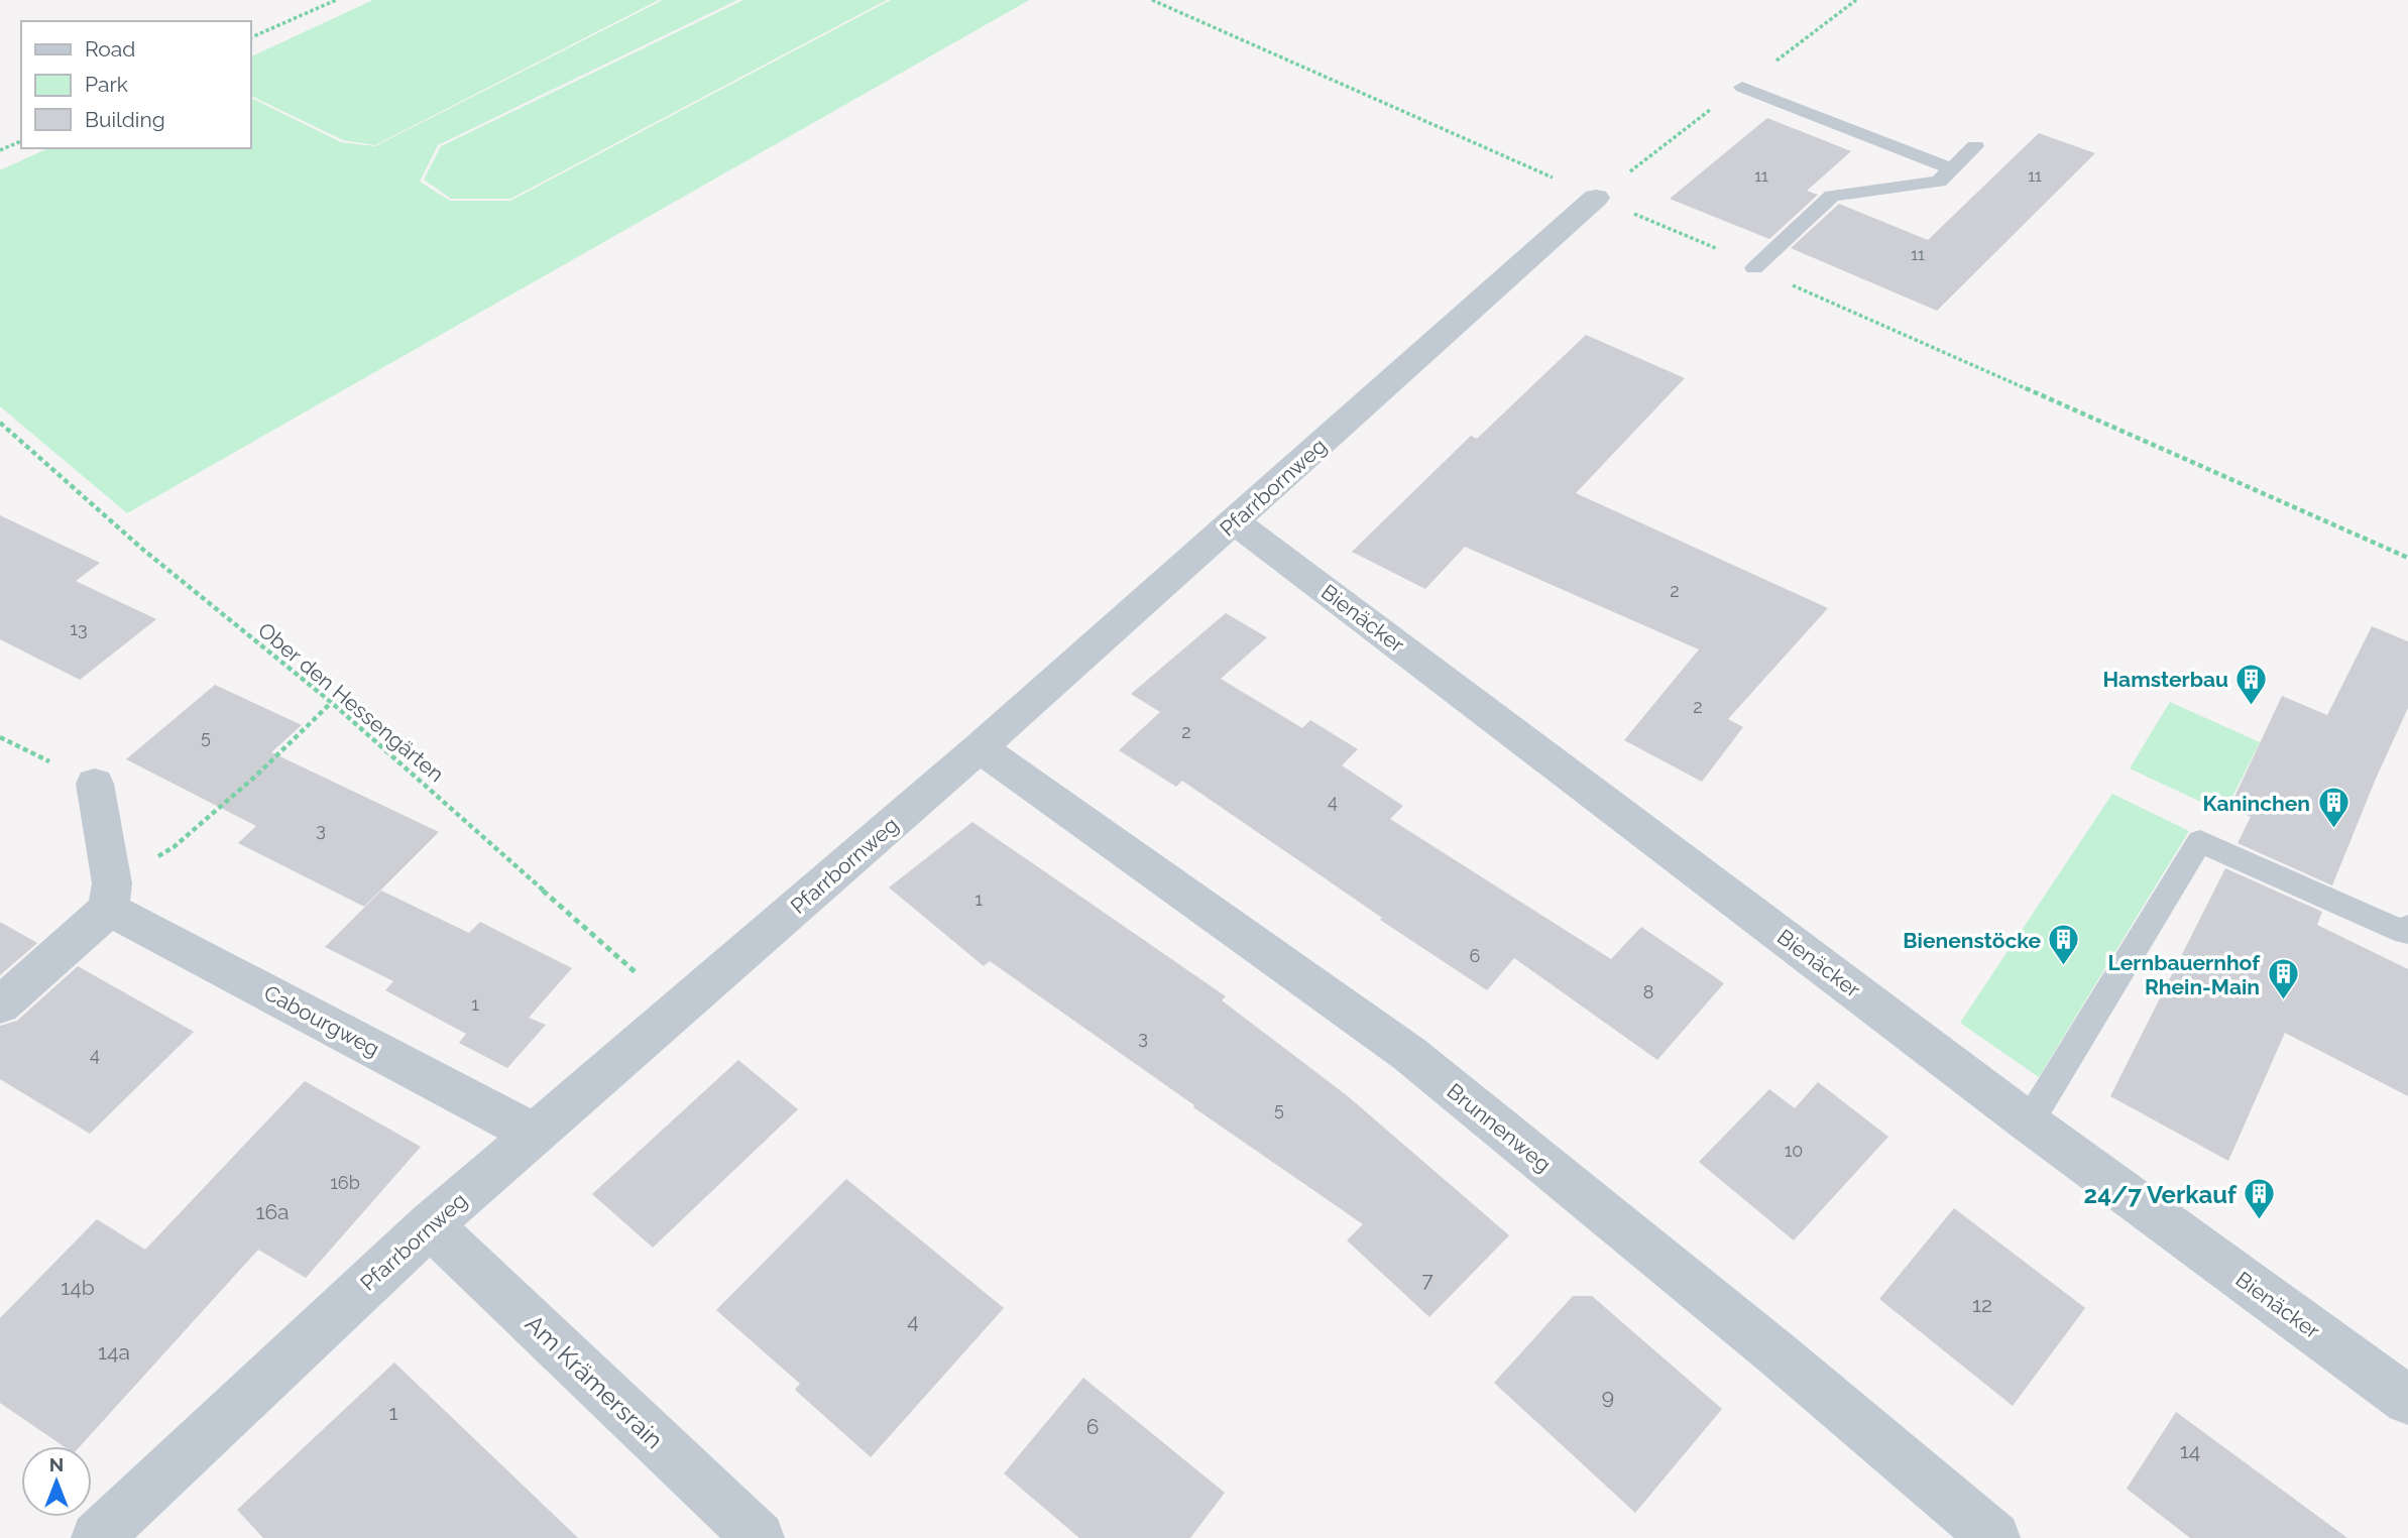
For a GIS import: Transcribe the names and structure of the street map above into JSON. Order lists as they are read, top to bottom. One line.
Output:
{"streets":{"street":["Pfarrbornweg","Bienäcker","Cabourgweg","Brunnenweg","Am Krämersrain"],"path":["Ober den Hessengärten"]},"crossings":[["Pfarrbornweg","Bienäcker"],["Pfarrbornweg","Ober den Hessengärten"],["Pfarrbornweg","Cabourgweg"],["Pfarrbornweg","Brunnenweg"],["Pfarrbornweg","Am Krämersrain"]],"places":{"building":["Hamsterbau","Kaninchen","Bienenstöcke","Lernbauernhof Rhein-Main","24/7 Verkauf"]},"house_numbers":["11","11","11","2","13","2","2","5","4","3","1","6","8","1","3","4","5","10","16b","16a","7","14b","12","4","14a","9","1","6","14"],"legend":["Road","Park","Building"],"north":"top"}
